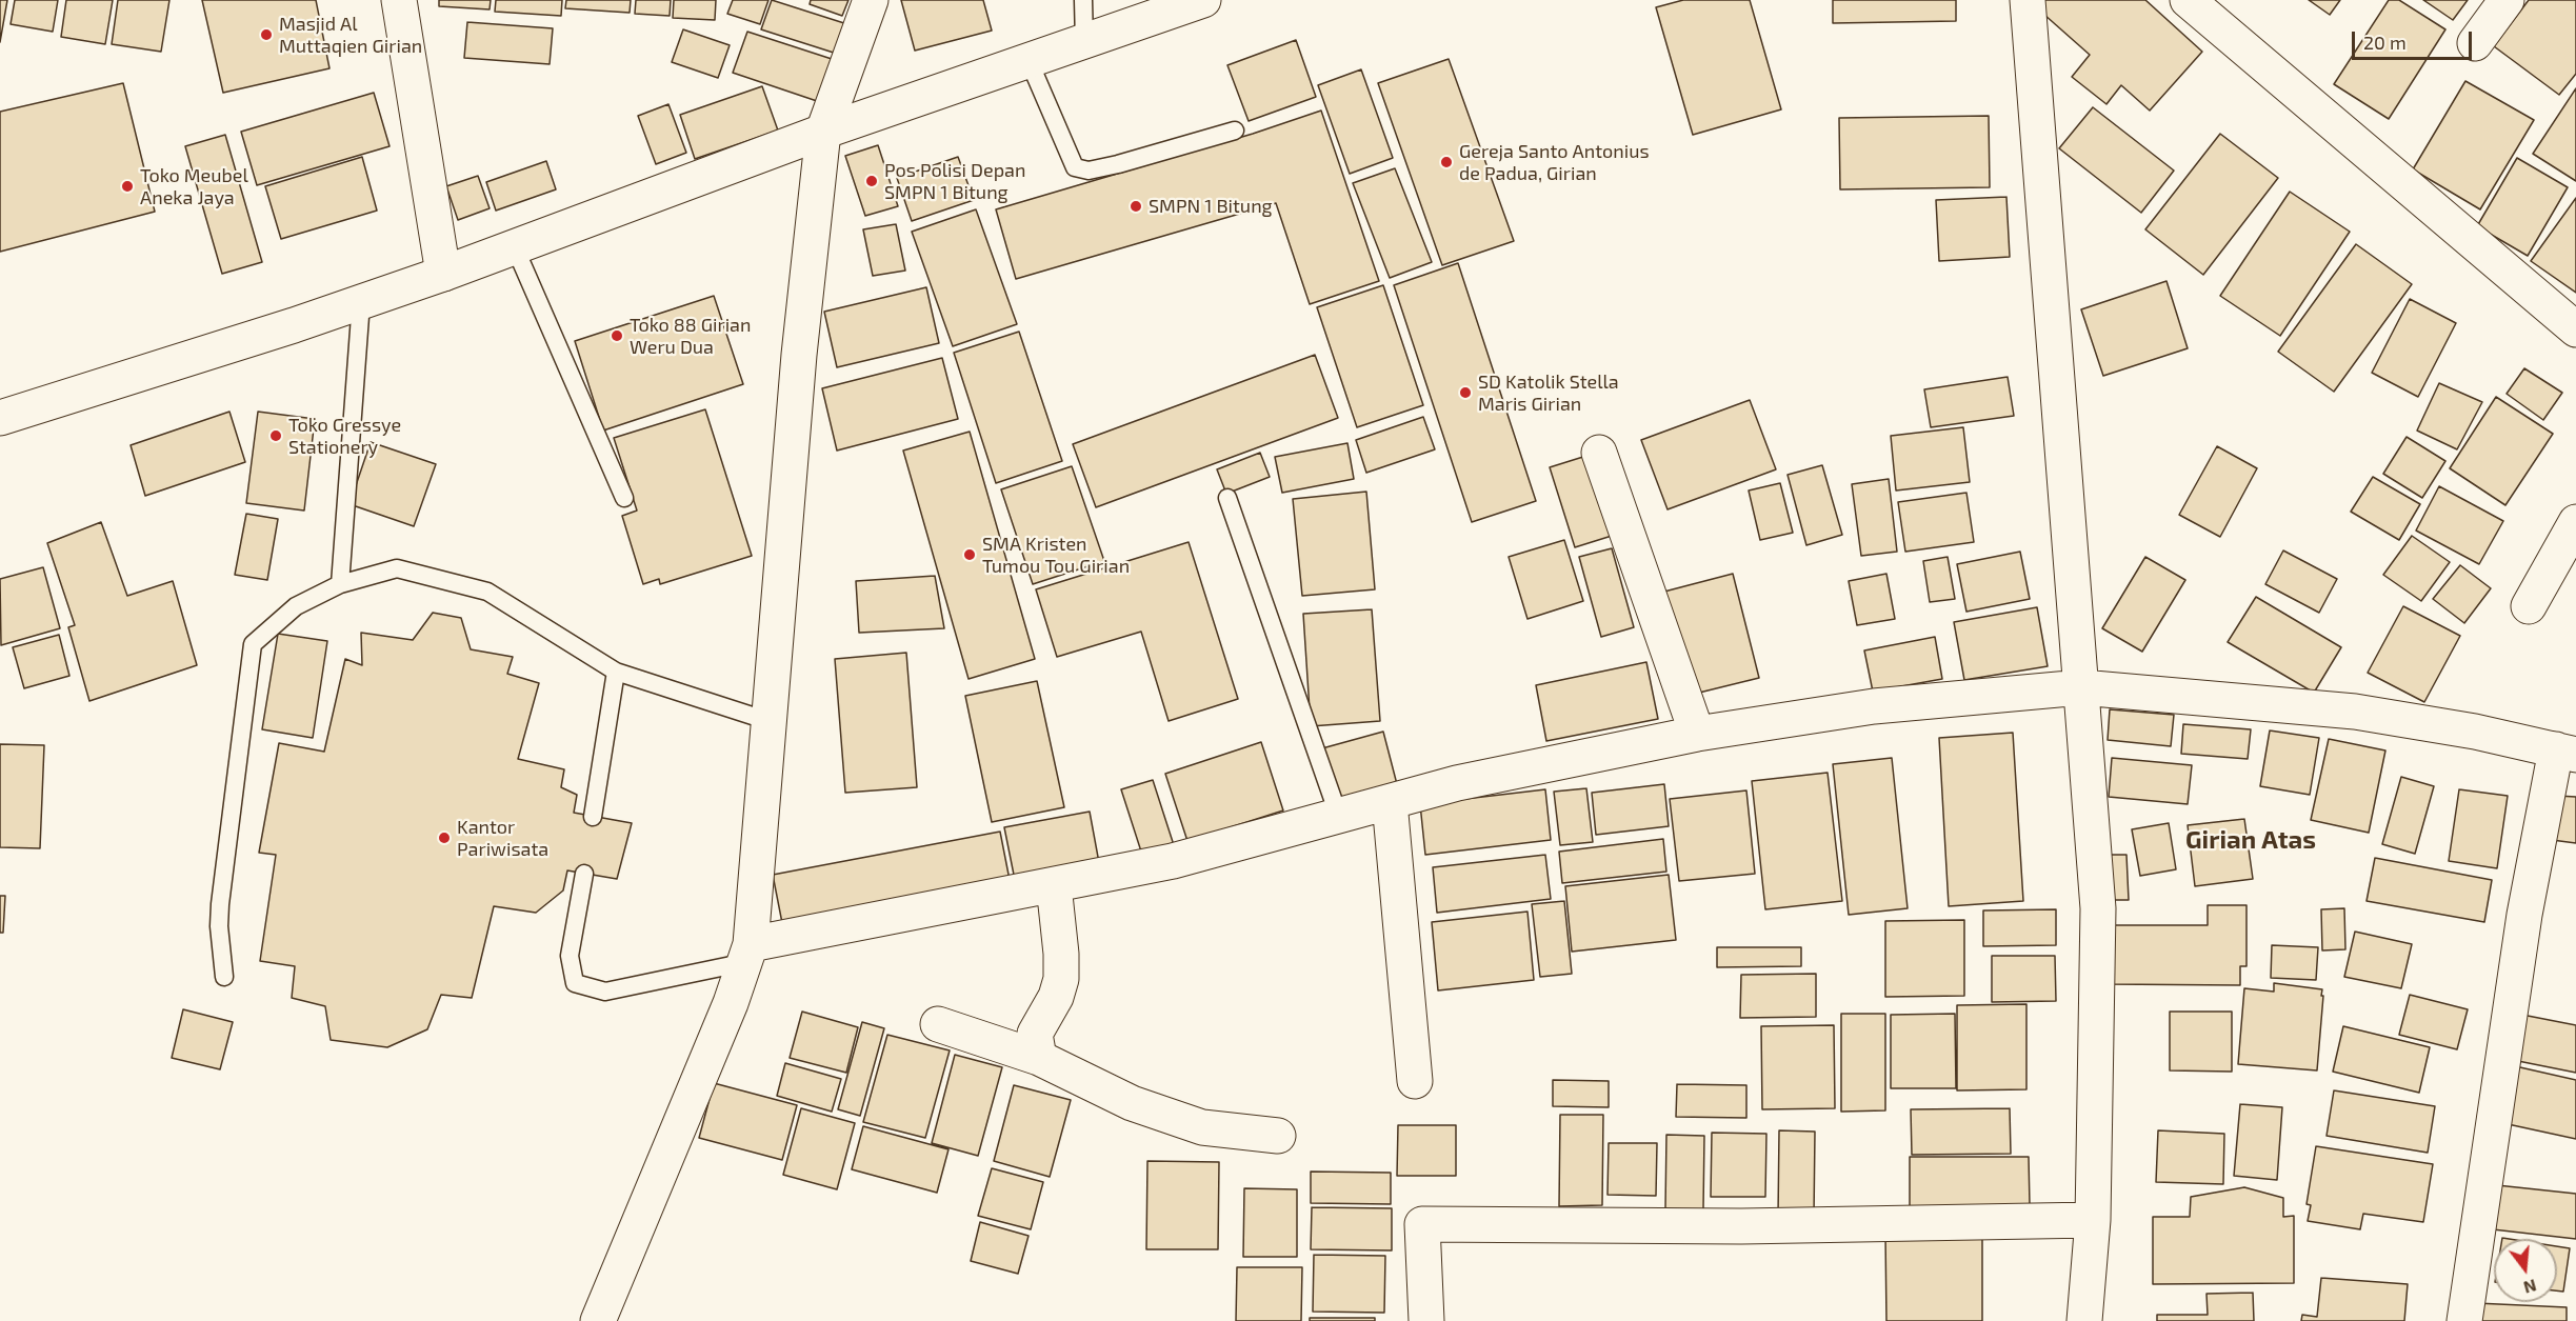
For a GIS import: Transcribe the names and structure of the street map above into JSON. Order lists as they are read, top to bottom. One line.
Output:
{"districts":["Girian Atas"],"places":["Masjid Al Muttaqien Girian","Gereja Santo Antonius de Padua, Girian","Pos Polisi Depan SMPN 1 Bitung","Toko Meubel Aneka Jaya","SMPN 1 Bitung","Toko 88 Girian Weru Dua","SD Katolik Stella Maris Girian","Toko Gressye Stationery","SMA Kristen Tumou Tou Girian","Kantor Pariwisata"],"scale_bar":"20 m","north":"bottom"}
